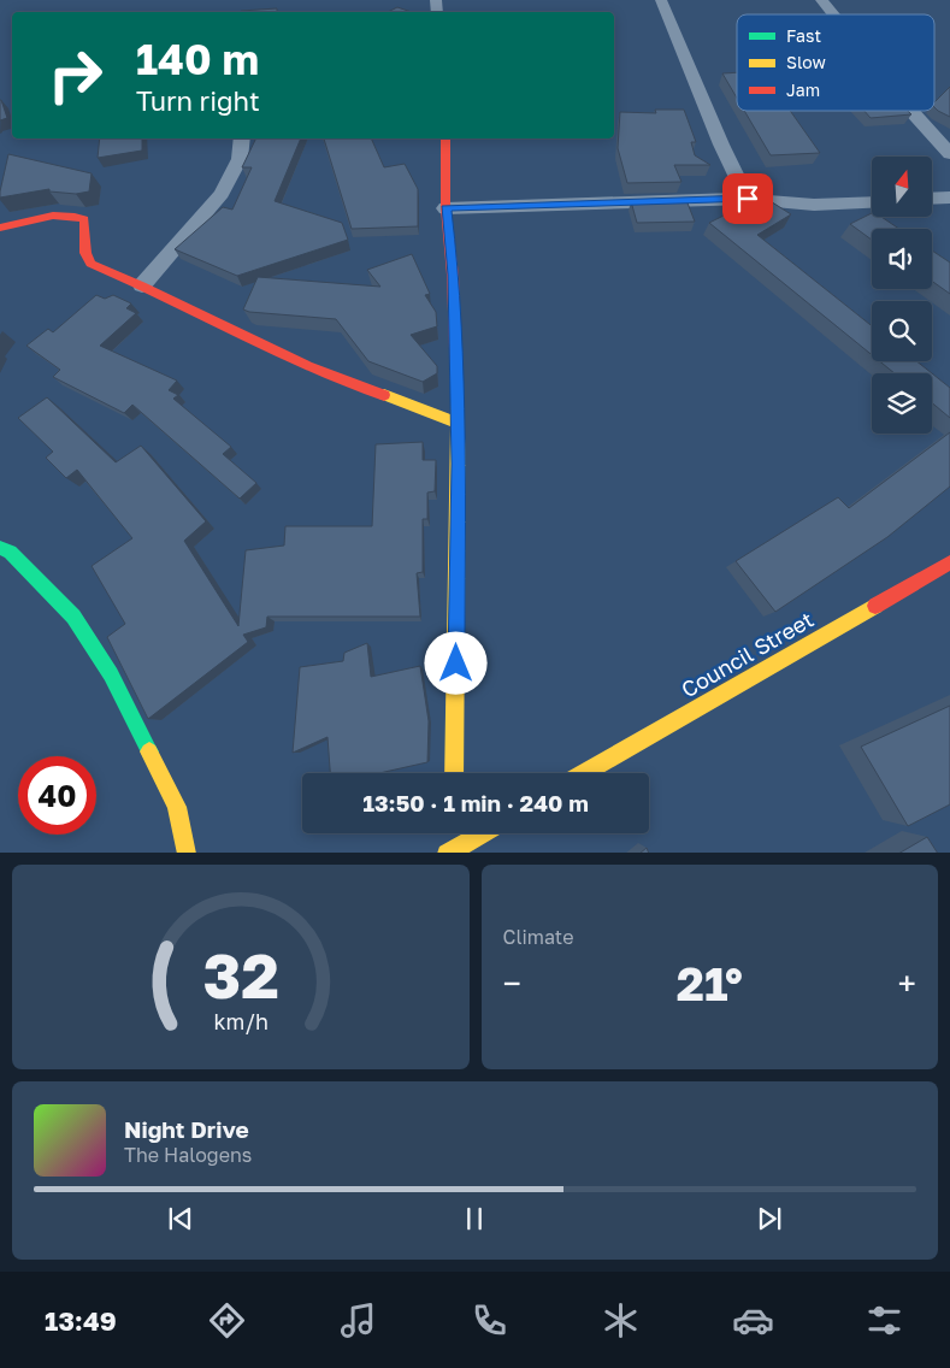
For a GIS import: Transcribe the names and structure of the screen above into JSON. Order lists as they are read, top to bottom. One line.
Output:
{"streets":{"street":["Council Street"]},"legend":["Fast","Slow","Jam"],"north":"top","page":{"turn":["140 m","Turn right"],"limit":"40","trip":"13:50 · 1 min · 240 m","tile":"Climate","heat":["−","21°","+"],"song":["Night Drive","The Halogens"],"tabs":"13:49","gauge":["32","km/h"]}}
